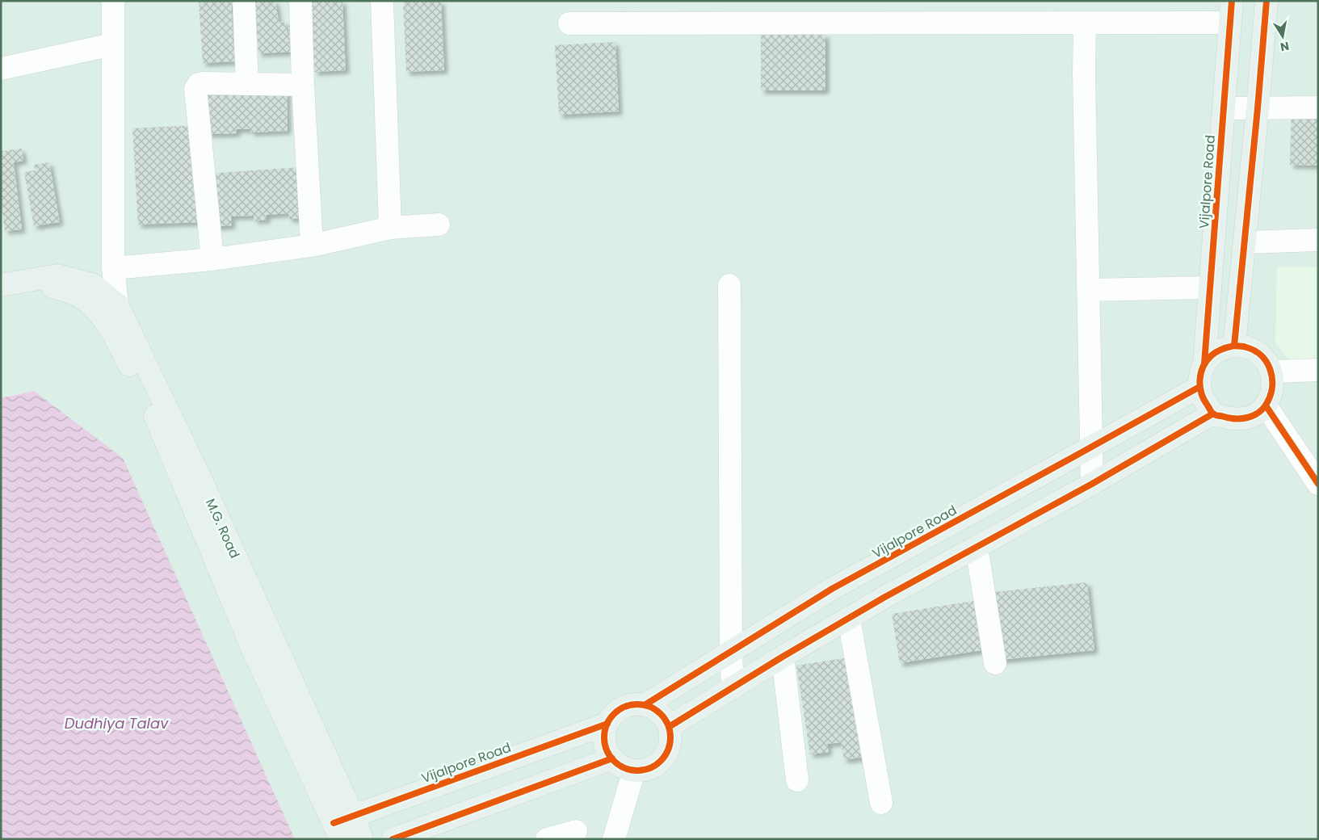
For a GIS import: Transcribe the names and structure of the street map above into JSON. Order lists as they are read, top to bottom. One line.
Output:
{"streets":{"main road":["Vijalpore Road","M.G. Road"]},"crossings":[["Vijalpore Road","M.G. Road"]],"water":["Dudhiya Talav"],"north":"bottom"}
